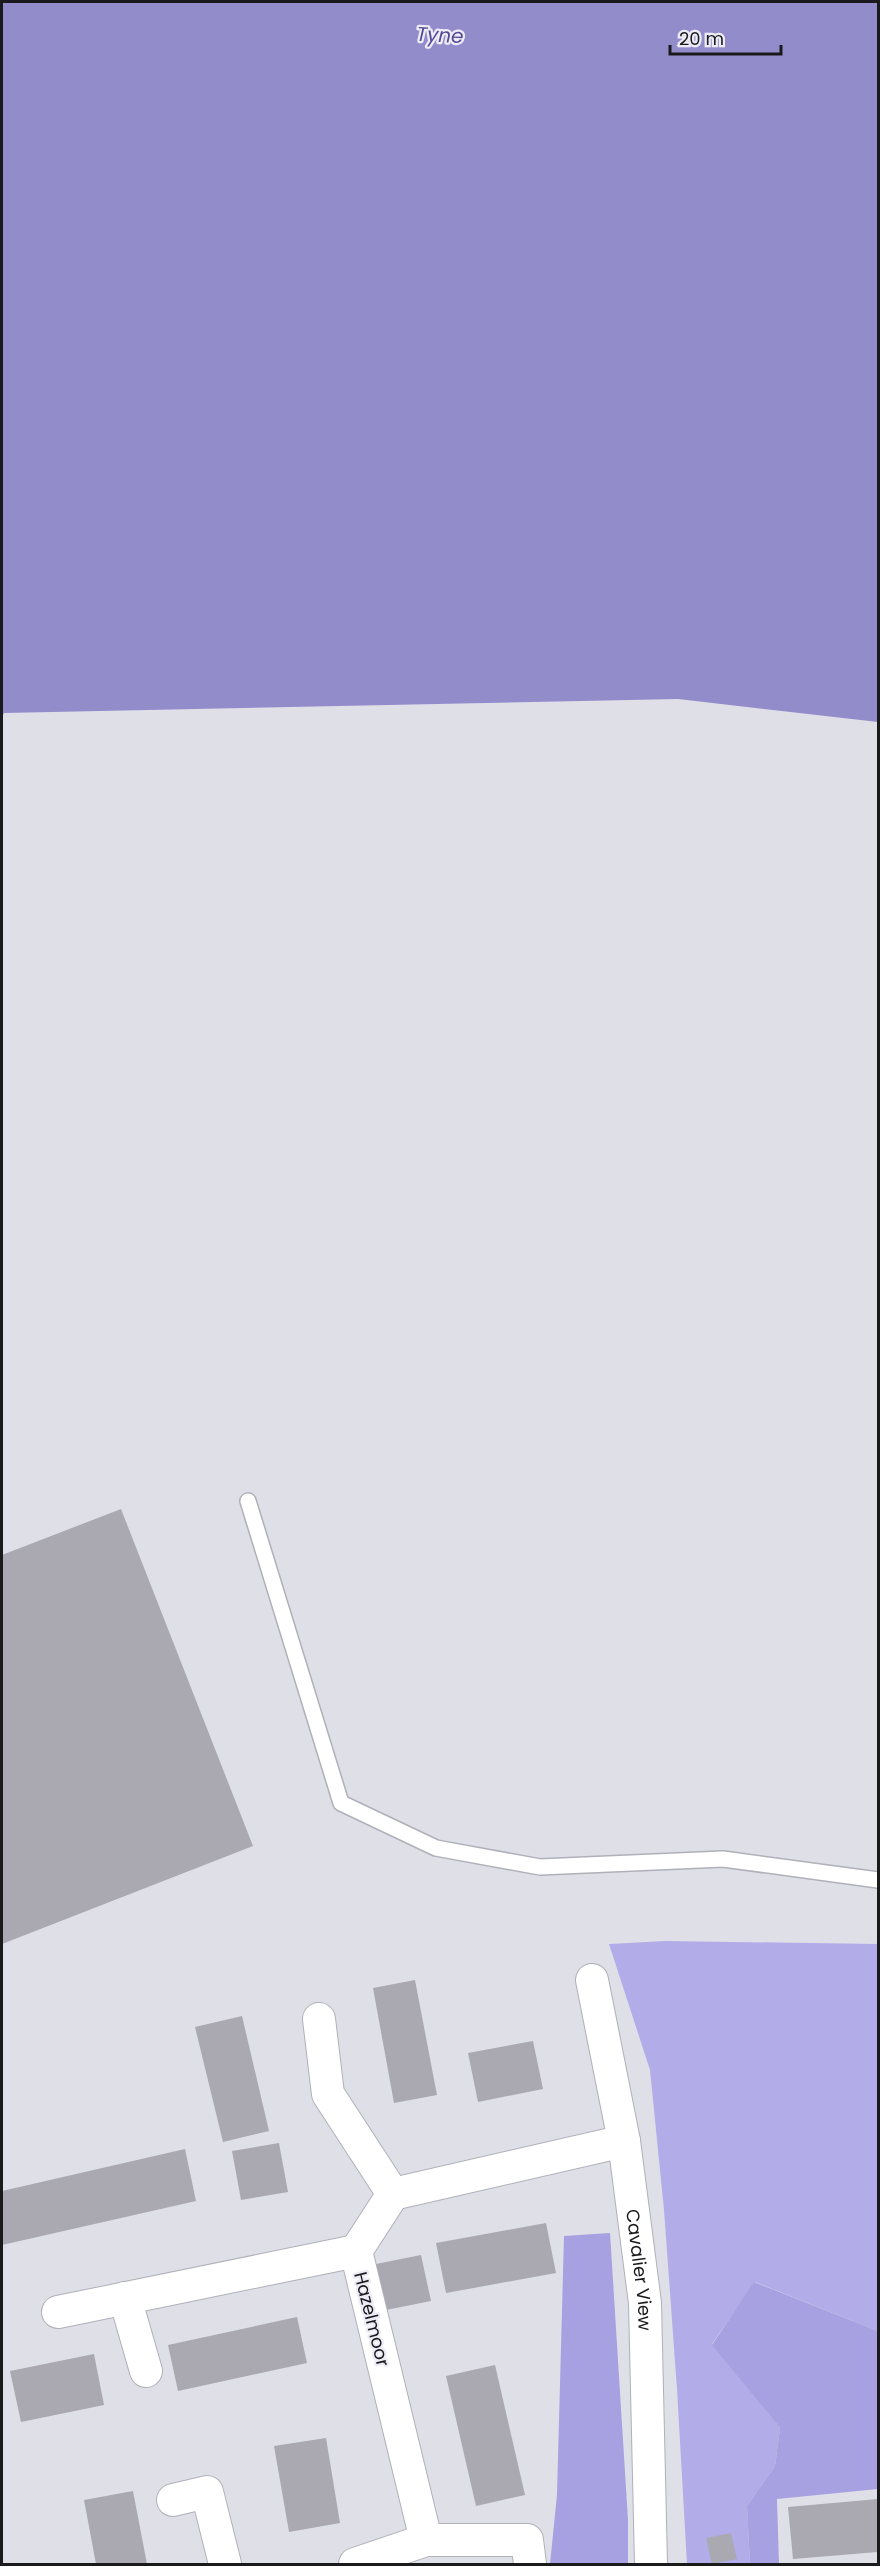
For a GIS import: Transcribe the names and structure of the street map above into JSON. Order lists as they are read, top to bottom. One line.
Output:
{"streets":{"street":["Cavalier View","Hazelmoor"]},"water":["Tyne"],"scale_bar":"20 m"}
